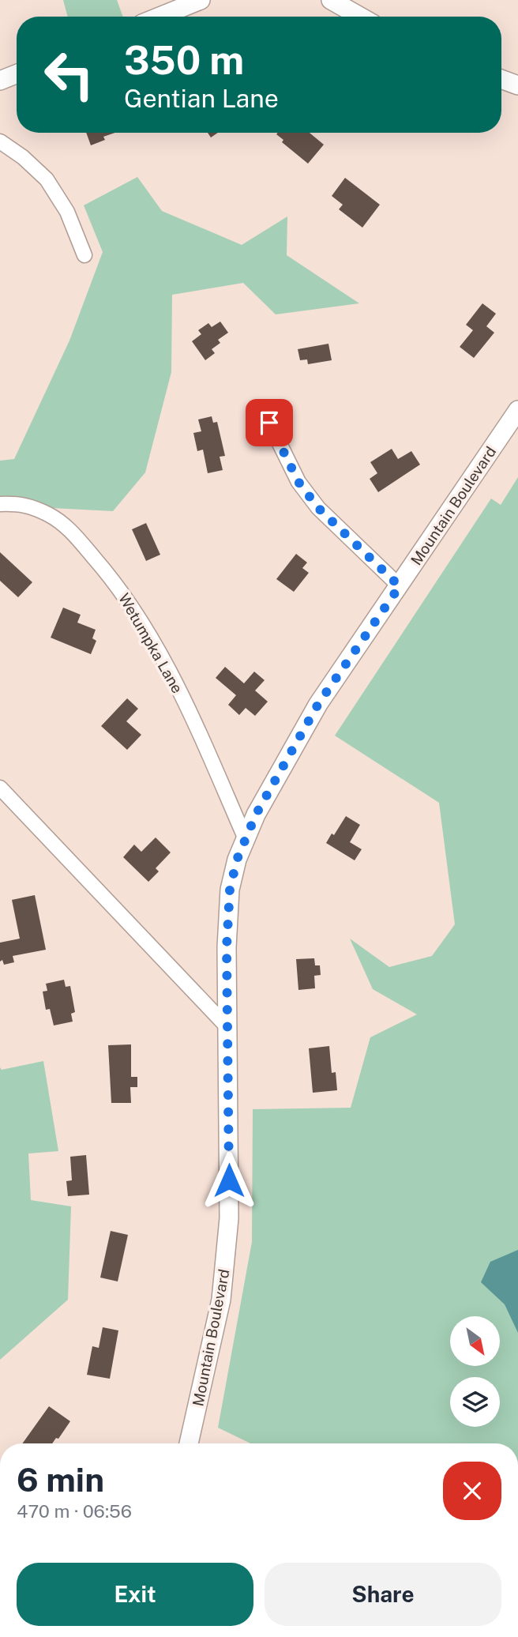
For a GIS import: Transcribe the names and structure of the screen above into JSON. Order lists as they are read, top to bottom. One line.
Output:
{"streets":{"street":["Mountain Boulevard","Wetumpka Lane"]},"crossings":[["Mountain Boulevard","Wetumpka Lane"]],"north":"bottom right","page":{"turn":["350 m","Gentian Lane"],"heading":["6 min","470 m · 06:56"],"buttons":["Exit","Share"]}}
